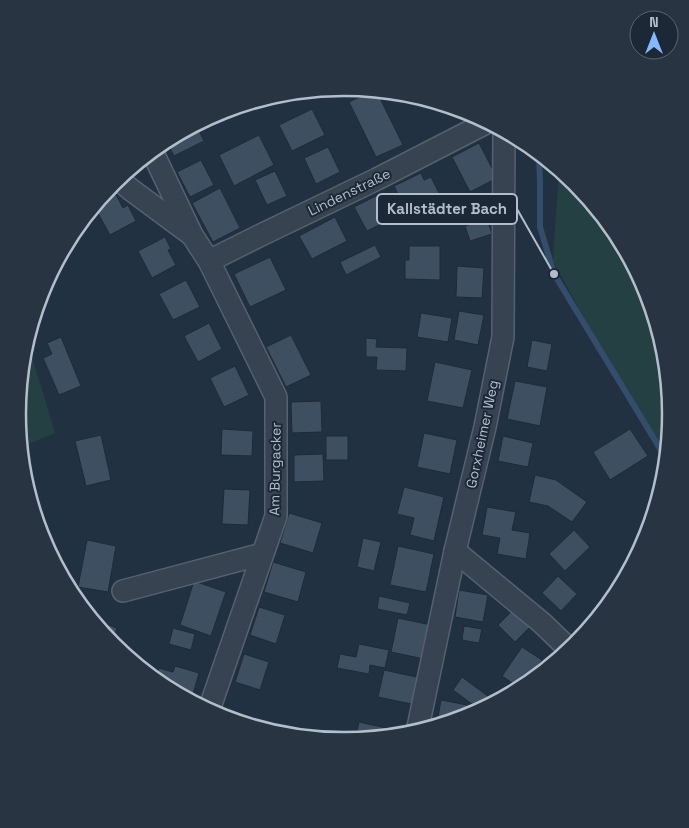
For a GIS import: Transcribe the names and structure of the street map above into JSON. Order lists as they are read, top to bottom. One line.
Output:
{"streets":{"street":["Lindenstraße","Gorxheimer Weg","Am Burgacker"]},"crossings":[["Lindenstraße","Am Burgacker"]],"places":["Kallstädter Bach"],"north":"top"}
